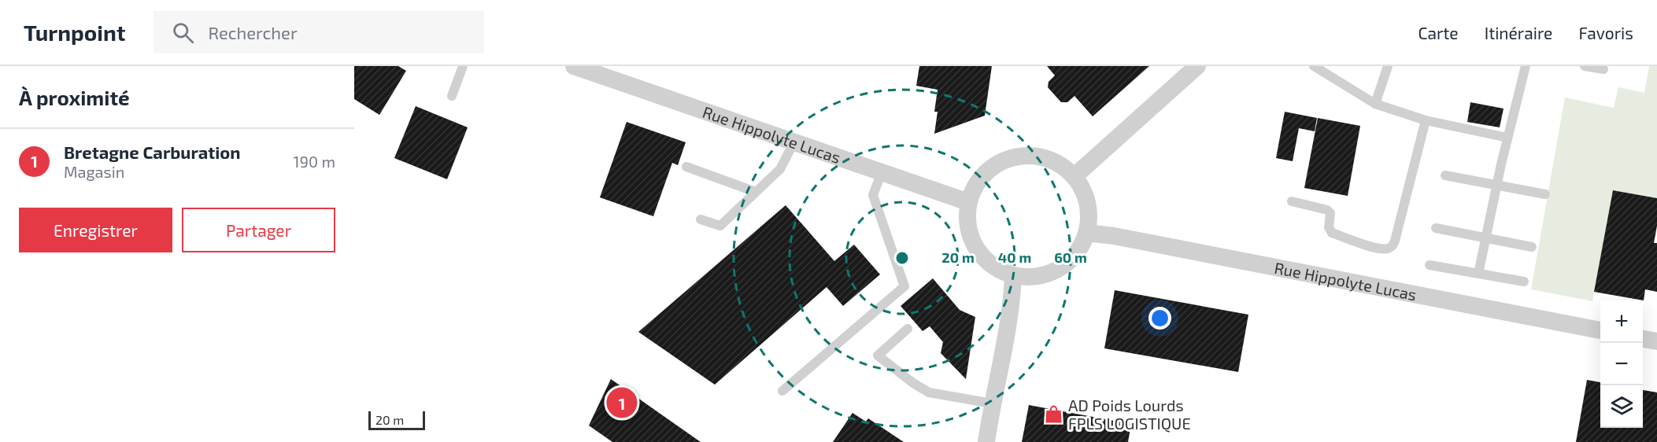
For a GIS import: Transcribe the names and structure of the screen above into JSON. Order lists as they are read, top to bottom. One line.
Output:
{"streets":{"street":["Rue Hippolyte Lucas"]},"places":{"shop":["AD Poids Lourds FPLS LOGISTIQUE"]},"scale_bar":"20 m","page":{"header":"Turnpoint","search":"Rechercher","nav":["Carte","Itinéraire","Favoris"],"heading":"À proximité","list":[{"mark":"1","name":"Bretagne Carburation","note":"Magasin","value":"190 m"}],"buttons":["Enregistrer","Partager"],"map_buttons":["+","−"],"pins":"1","scale":"20 m"},"rings":["20 m","40 m","60 m"]}
